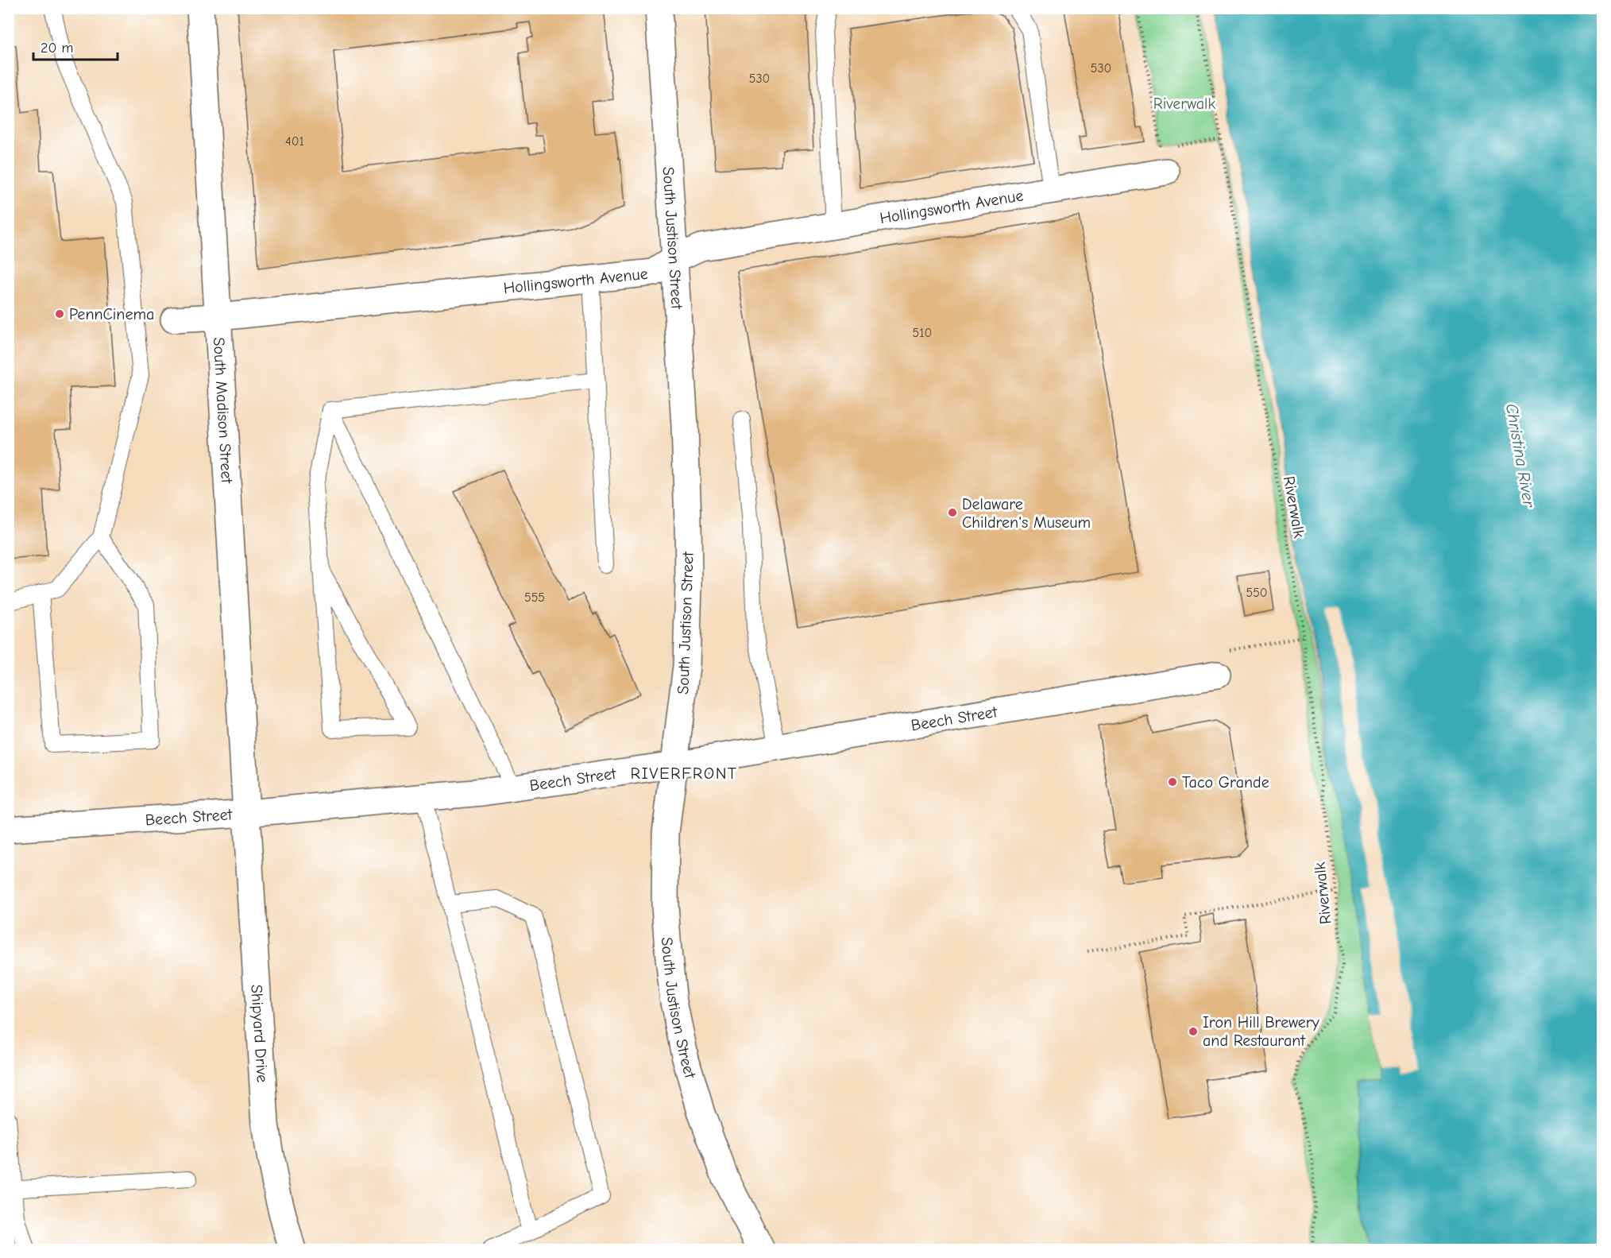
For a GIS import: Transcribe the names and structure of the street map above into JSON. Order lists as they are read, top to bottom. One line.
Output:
{"streets":{"street":["Hollingsworth Avenue","South Justison Street","South Madison Street","Beech Street","Shipyard Drive"],"path":["Riverwalk"]},"crossings":[["Hollingsworth Avenue","South Justison Street"],["Hollingsworth Avenue","South Madison Street"],["South Justison Street","Beech Street"],["South Madison Street","Beech Street"],["South Madison Street","Shipyard Drive"],["Beech Street","Shipyard Drive"]],"districts":["RIVERFRONT"],"water":["Christina River"],"parks":["Riverwalk"],"places":["PennCinema","Delaware Children's Museum","Taco Grande","Iron Hill Brewery and Restaurant"],"house_numbers":["530","530","401","510","550","555"],"scale_bar":"20 m"}
